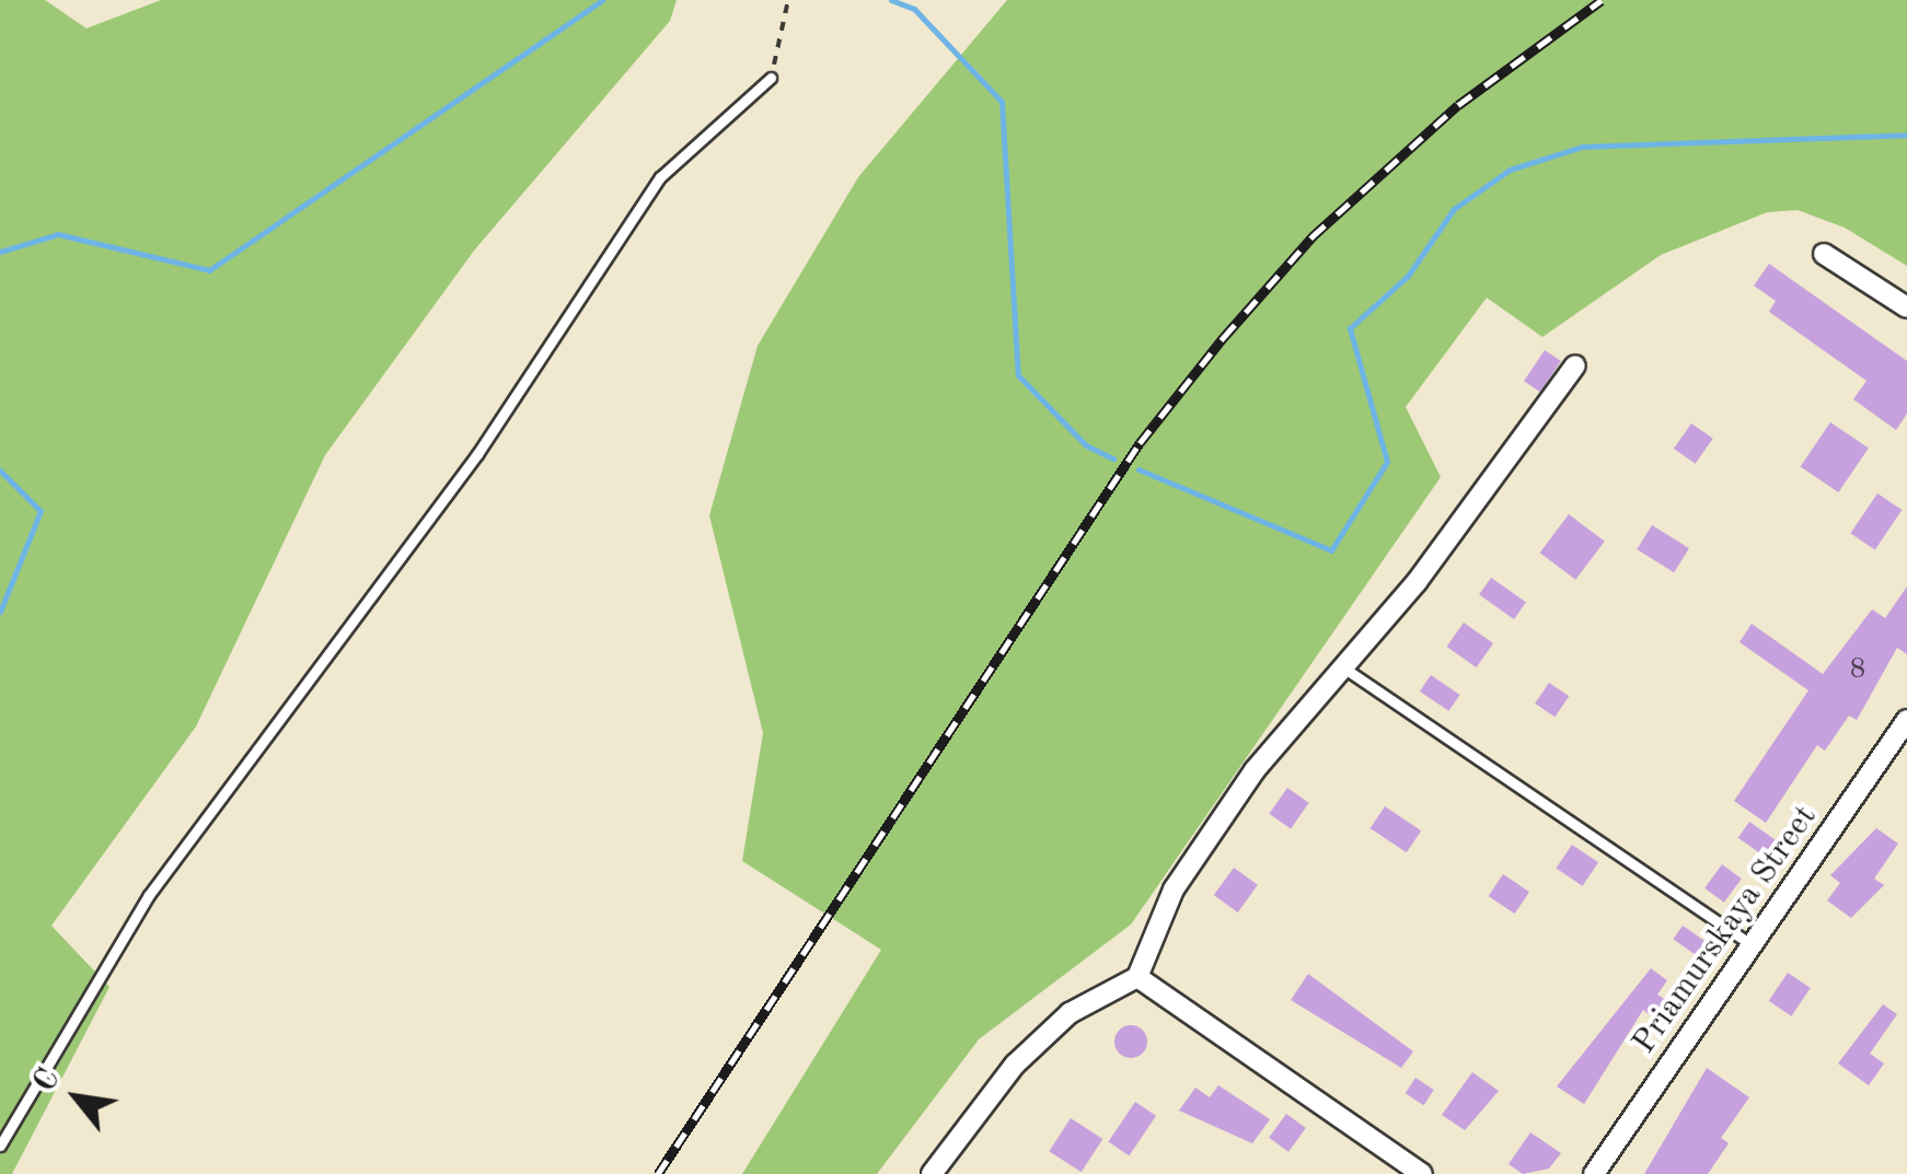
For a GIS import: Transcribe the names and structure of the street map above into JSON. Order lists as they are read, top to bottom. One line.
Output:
{"streets":{"street":["Priamurskaya Street"]},"house_numbers":["8"],"north":"top left"}
